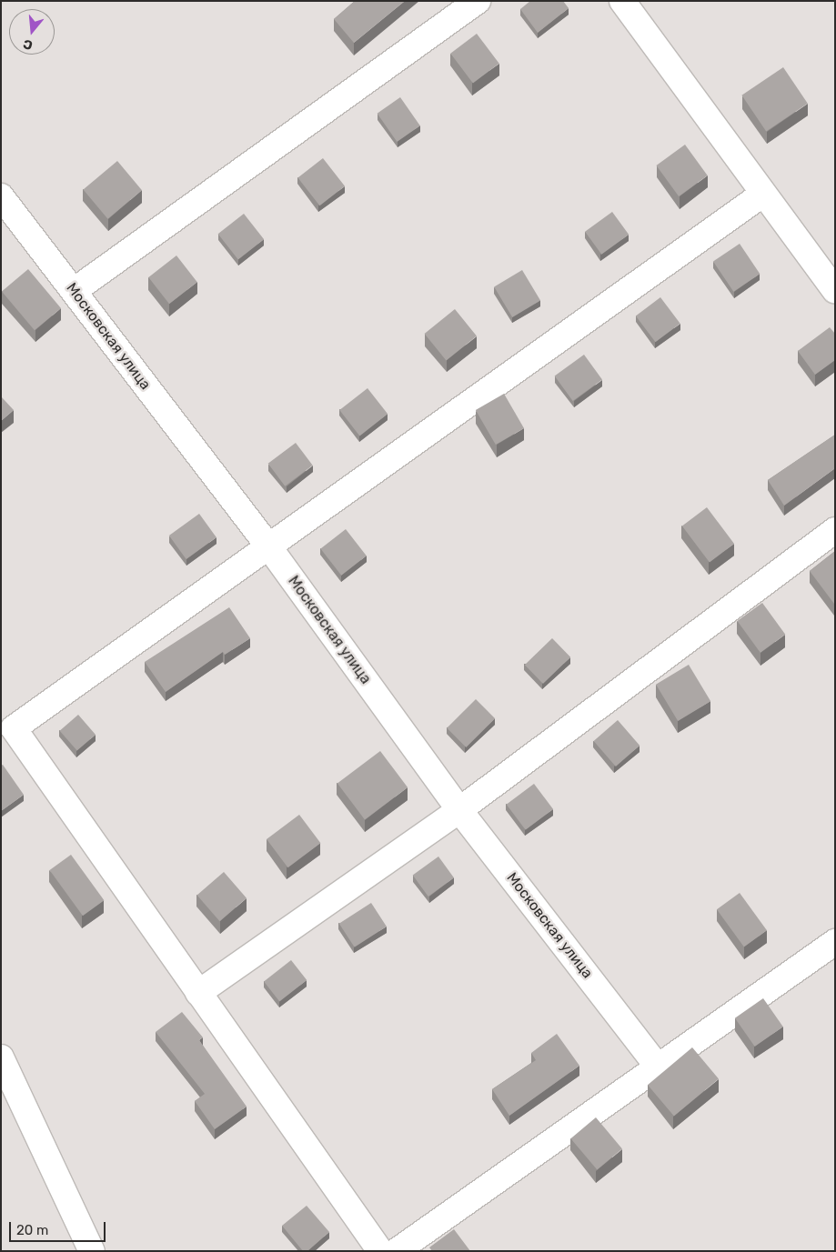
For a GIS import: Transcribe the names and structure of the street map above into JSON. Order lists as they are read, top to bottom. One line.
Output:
{"streets":{"street":["Московская улица"]},"scale_bar":"20 m","north":"bottom"}
